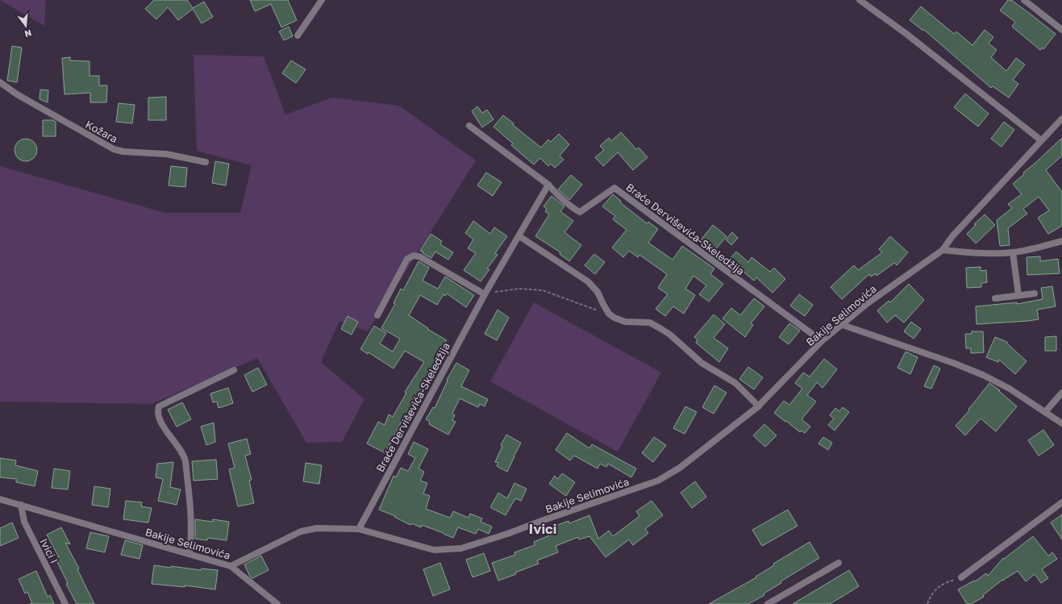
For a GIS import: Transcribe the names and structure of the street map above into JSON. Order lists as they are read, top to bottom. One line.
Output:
{"streets":{"street":["Kožara","Braće Derviševića-Skeledžija","Bakije Selimovića","Ivici I"]},"crossings":[["Braće Derviševića-Skeledžija","Bakije Selimovića"],["Bakije Selimovića","Ivici I"]],"districts":["Ivici"],"north":"bottom"}
